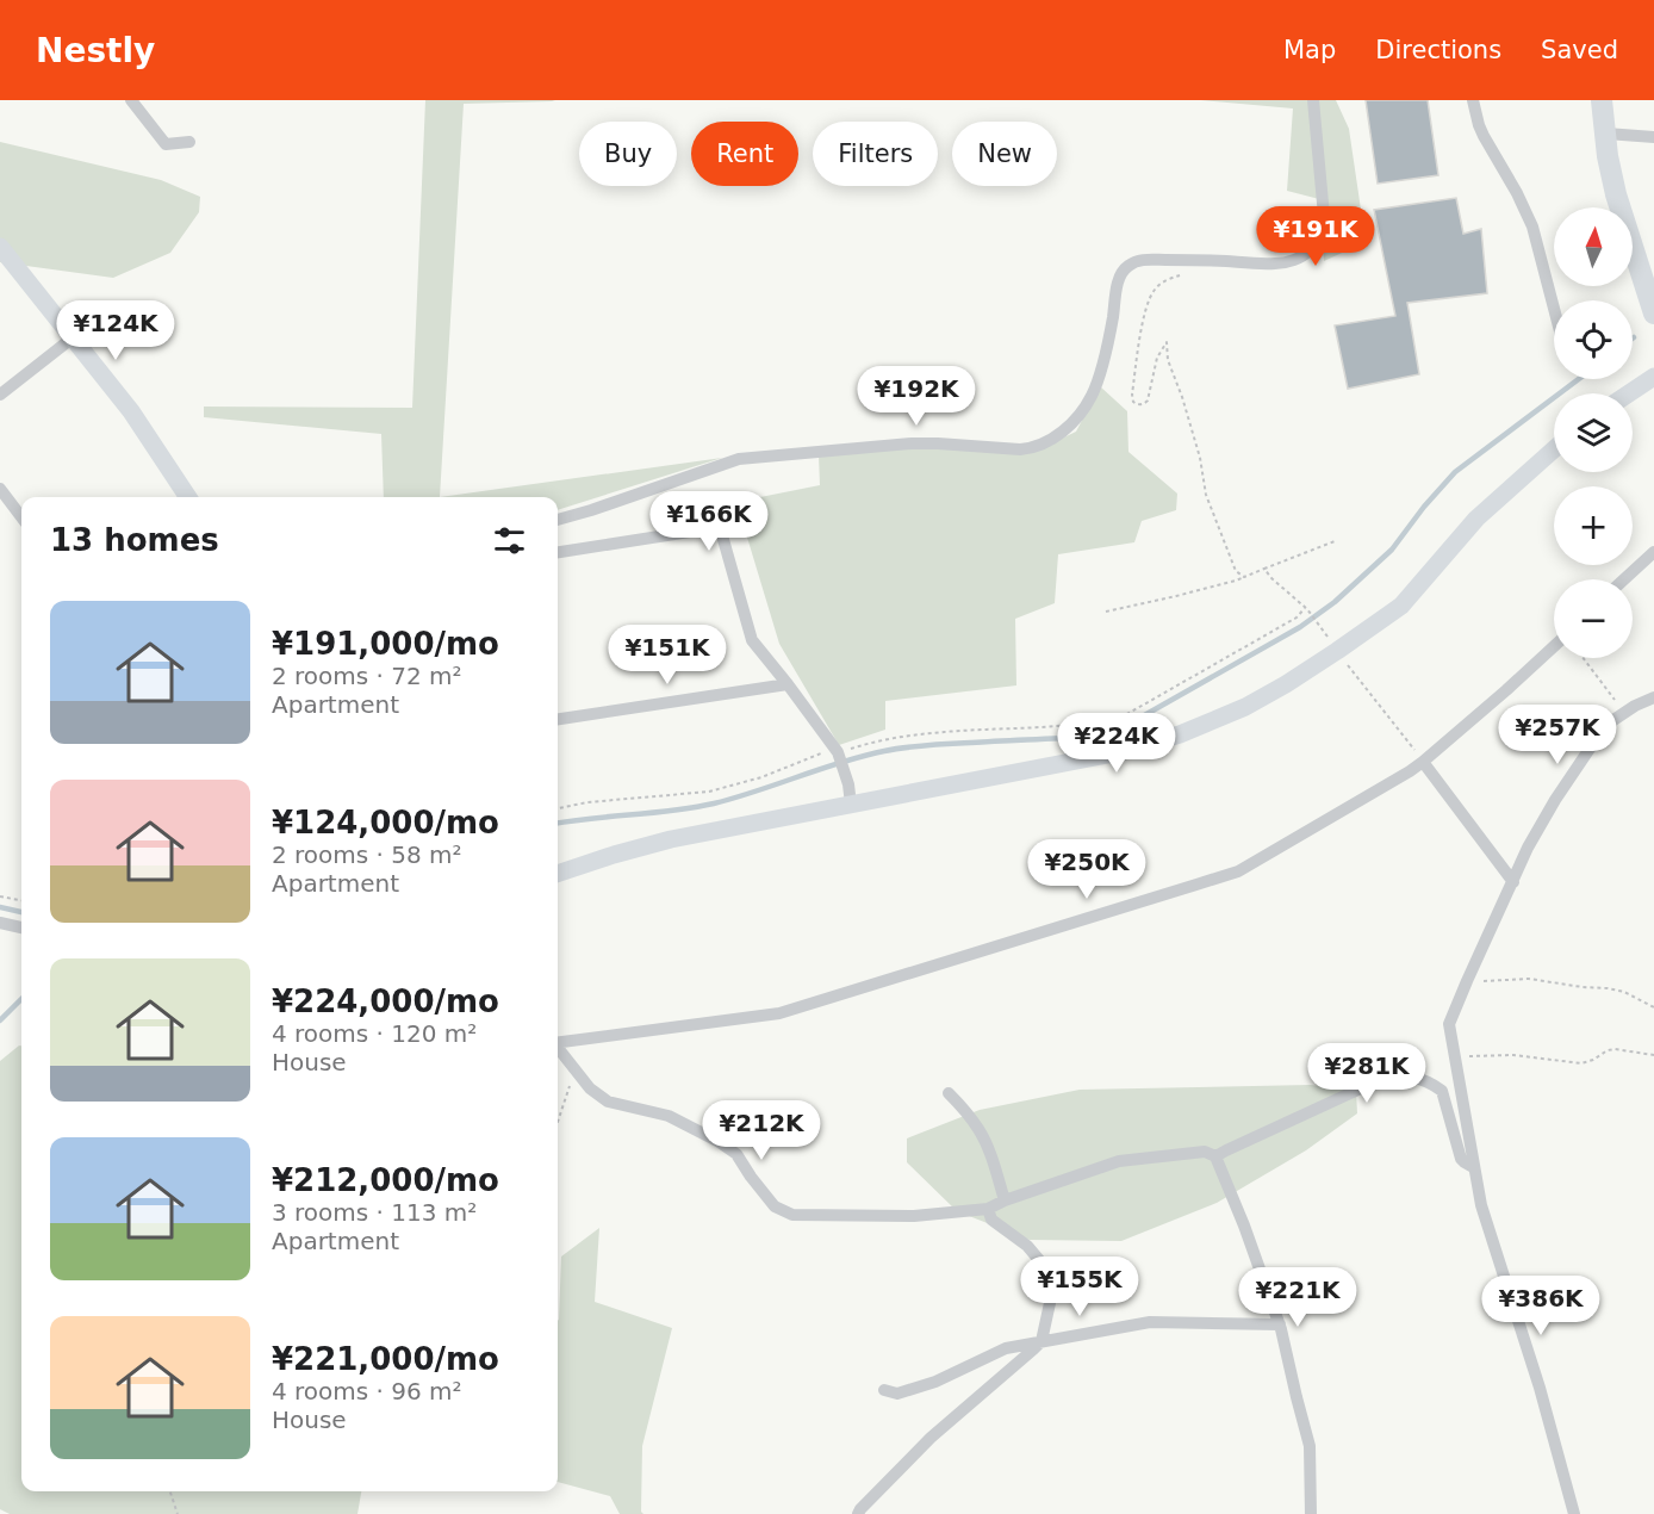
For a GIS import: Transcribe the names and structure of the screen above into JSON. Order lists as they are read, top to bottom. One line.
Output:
{"north":"top","page":{"header":"Nestly","nav":["Map","Directions","Saved"],"chip":["Buy","Rent","Filters","New"],"price":["¥191K","¥124K","¥192K","¥166K","¥151K","¥257K","¥224K","¥250K","¥281K","¥212K","¥155K","¥221K","¥386K"],"map_buttons":["+","−"],"heading":"13 homes","list":[{"name":"¥191,000/mo","note":"2 rooms · 72 m² · Apartment"},{"name":"¥124,000/mo","note":"2 rooms · 58 m² · Apartment"},{"name":"¥224,000/mo","note":"4 rooms · 120 m² · House"},{"name":"¥212,000/mo","note":"3 rooms · 113 m² · Apartment"},{"name":"¥221,000/mo","note":"4 rooms · 96 m² · House"}]}}
